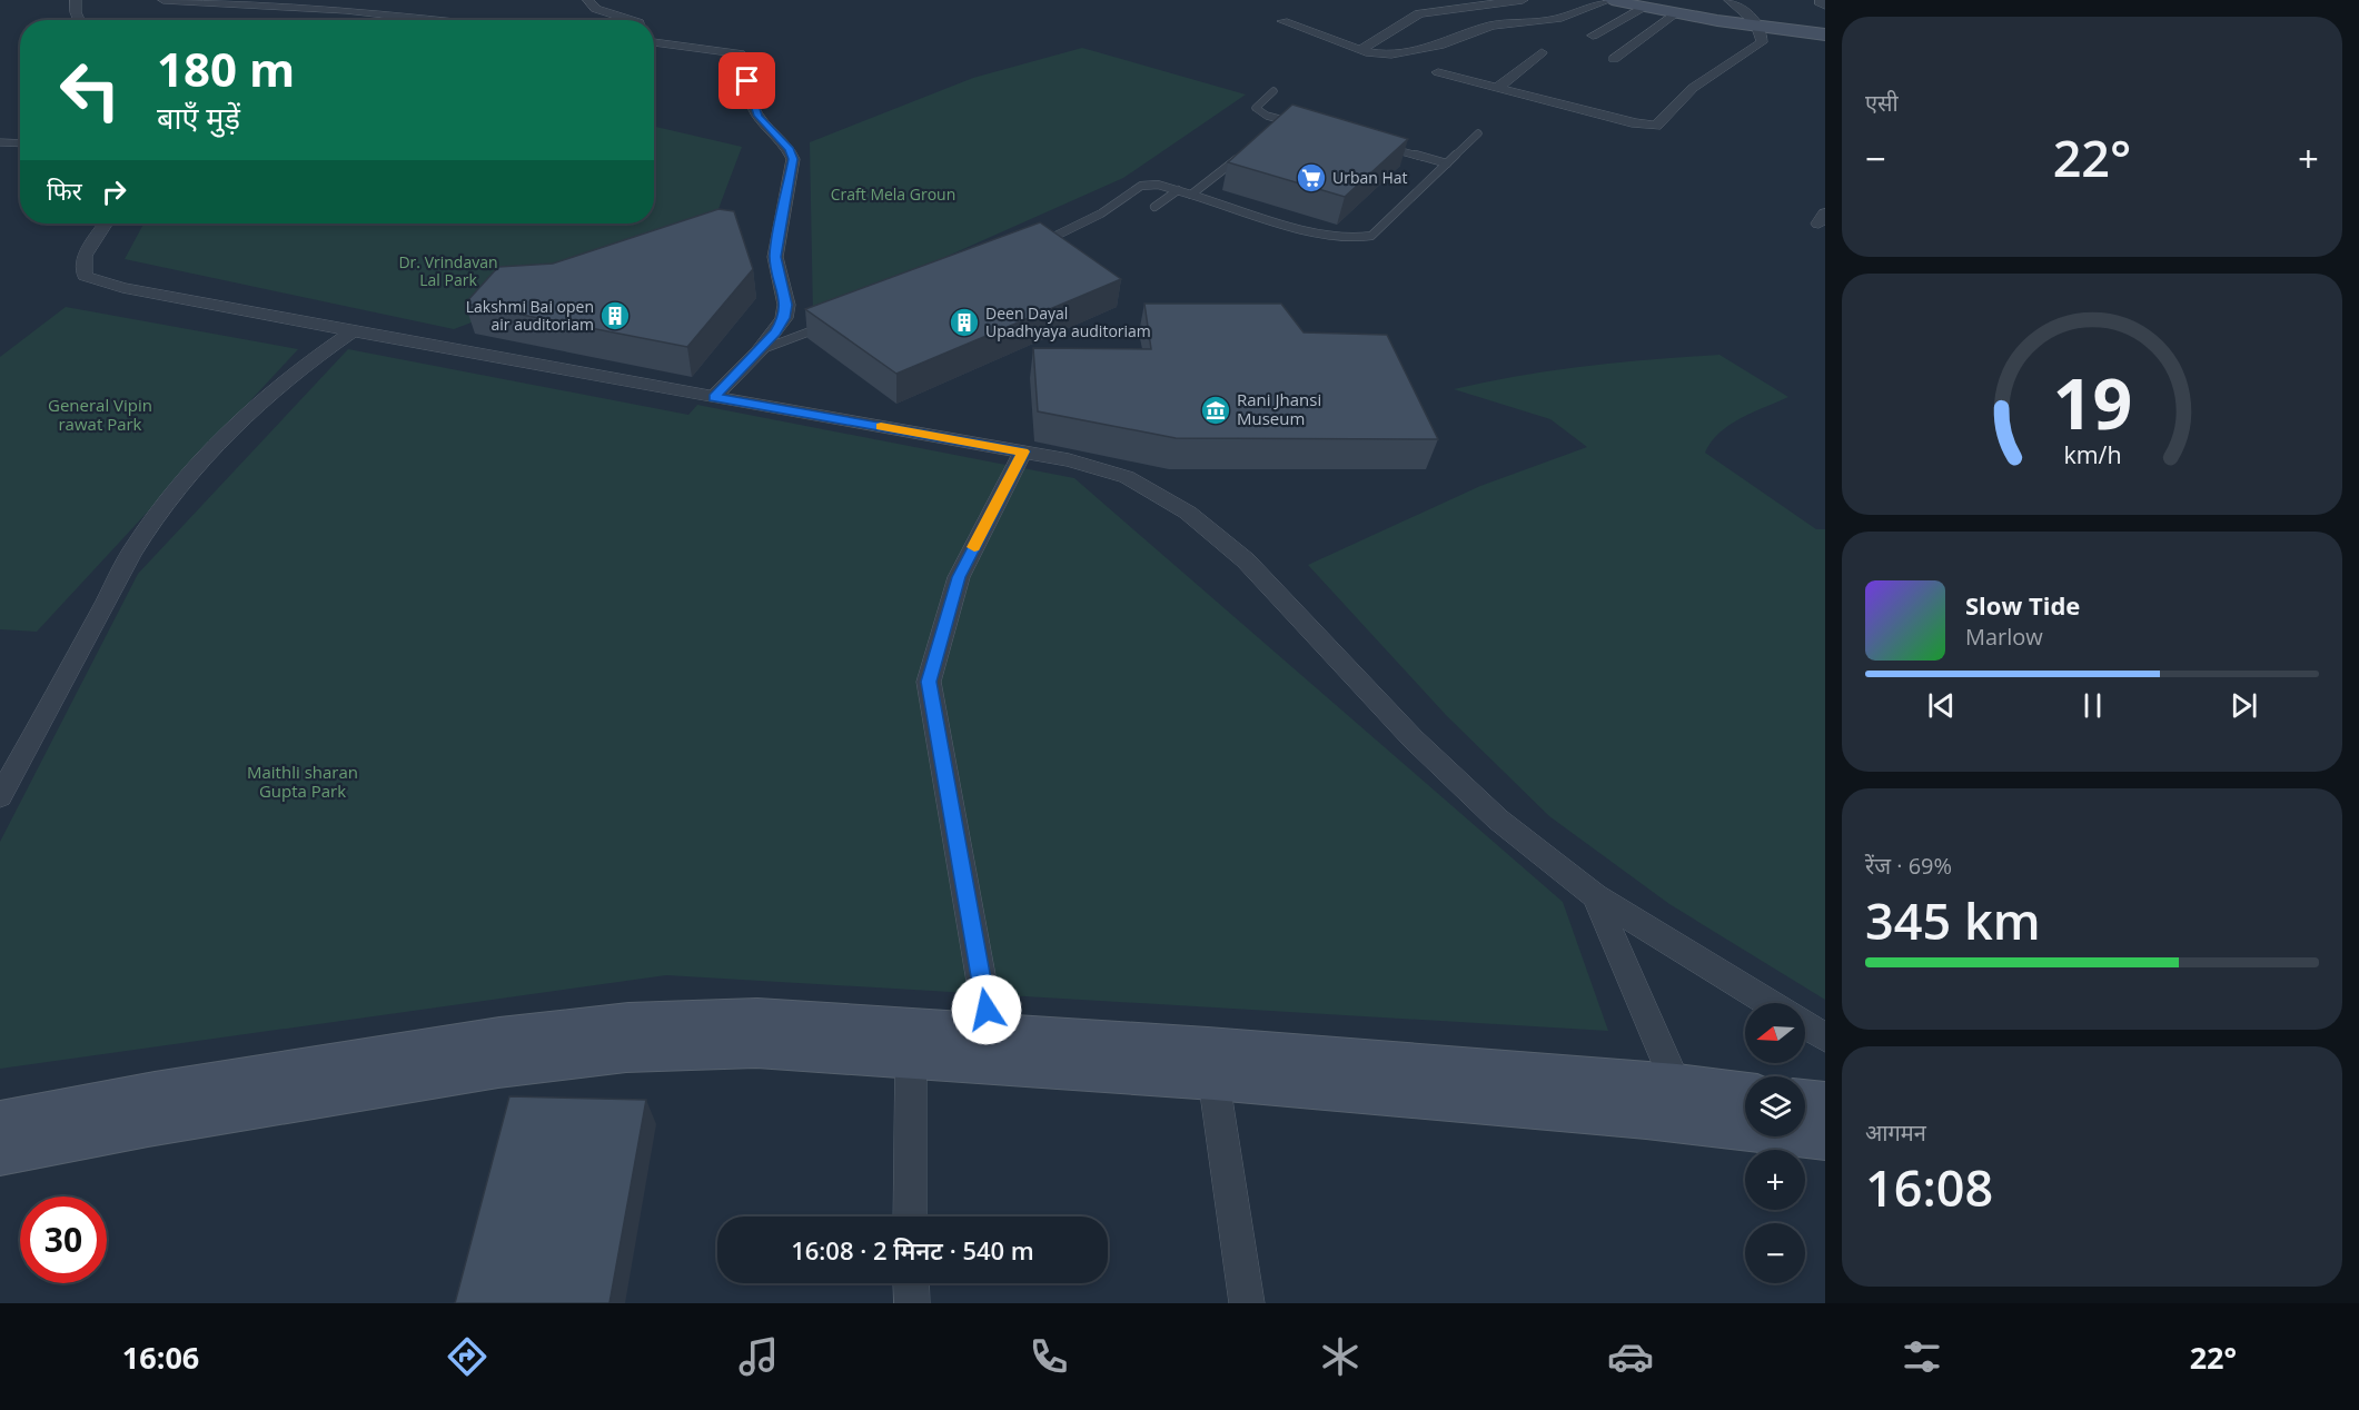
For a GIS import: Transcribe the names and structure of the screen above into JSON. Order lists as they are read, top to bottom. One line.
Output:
{"parks":["Craft Mela Groun","Dr. Vrindavan Lal Park","General Vipin rawat Park","Maithli sharan Gupta Park"],"places":{"supermarket":["Urban Hat"],"building":["Lakshmi Bai open air auditoriam","Deen Dayal Upadhyaya auditoriam"],"museum":["Rani Jhansi Museum"]},"north":"left","page":{"tile":["एसी",["रेंज · 69%","345 km"],["आगमन","16:08"]],"turn":["180 m","बाएँ मुड़ें"],"heat":["−","22°","+"],"then":"फिर","song":["Slow Tide","Marlow"],"map_buttons":["+","−"],"limit":"30","trip":"16:08 · 2 मिनट · 540 m","tabs":["16:06","22°"],"gauge":["19","km/h"]}}
